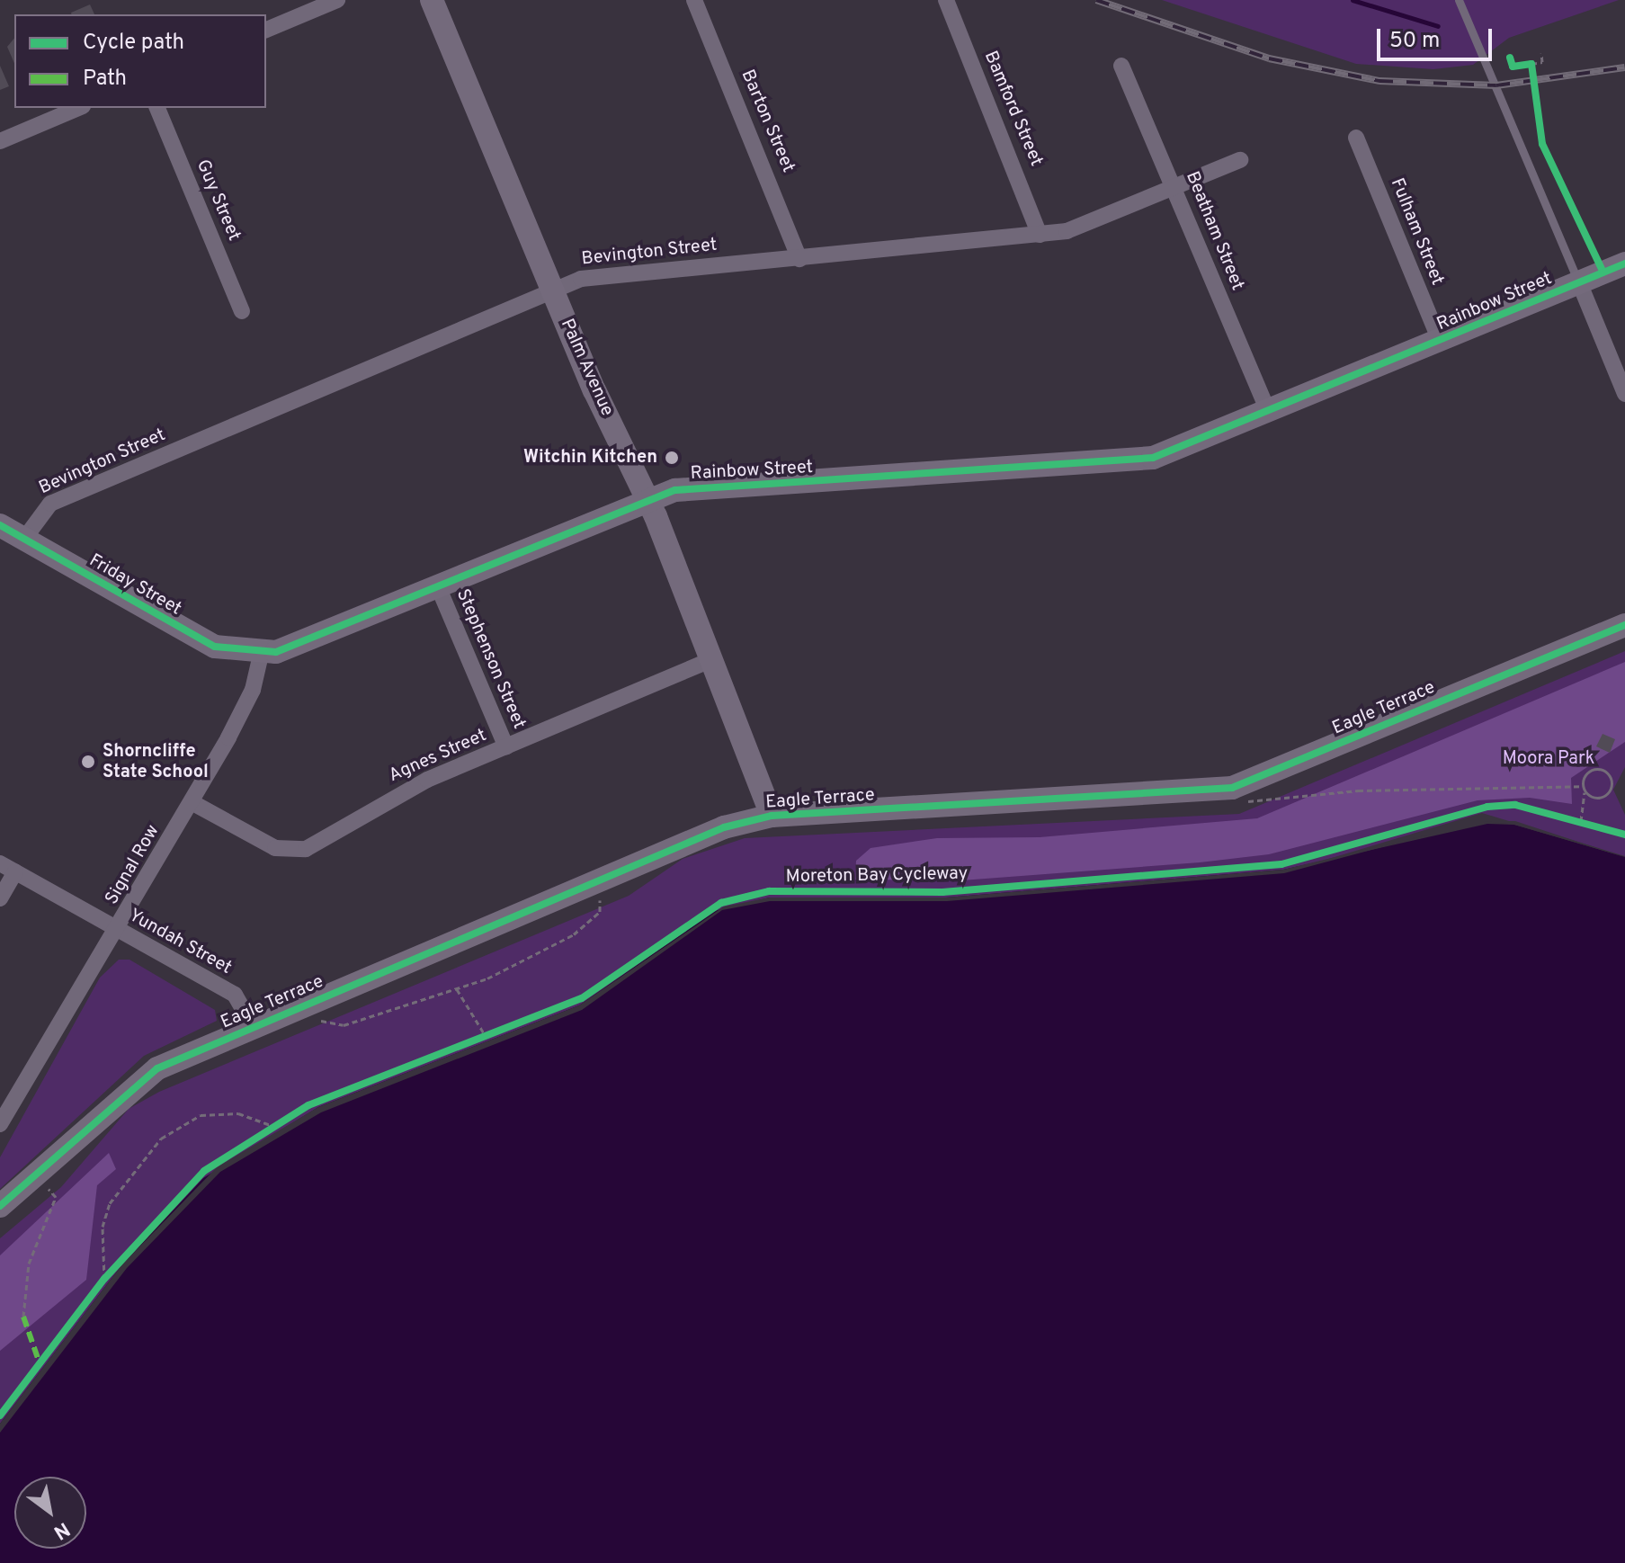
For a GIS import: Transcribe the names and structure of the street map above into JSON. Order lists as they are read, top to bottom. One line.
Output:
{"streets":{"street":["Bamford Street","Barton Street","Guy Street","Beatham Street","Fulham Street","Bevington Street","Rainbow Street","Palm Avenue","Friday Street","Stephenson Street","Eagle Terrace","Agnes Street","Signal Row","Yundah Street"],"cycle path":["Moreton Bay Cycleway"]},"crossings":[["Bamford Street","Bevington Street"],["Barton Street","Bevington Street"],["Beatham Street","Bevington Street"],["Beatham Street","Rainbow Street"],["Fulham Street","Rainbow Street"],["Bevington Street","Palm Avenue"],["Bevington Street","Friday Street"],["Rainbow Street","Palm Avenue"],["Rainbow Street","Friday Street"],["Rainbow Street","Stephenson Street"],["Rainbow Street","Signal Row"],["Palm Avenue","Eagle Terrace"],["Palm Avenue","Agnes Street"],["Friday Street","Signal Row"],["Stephenson Street","Agnes Street"],["Eagle Terrace","Yundah Street"],["Agnes Street","Signal Row"],["Signal Row","Yundah Street"]],"parks":["Moora Park"],"places":["Witchin Kitchen","Shorncliffe State School"],"legend":["Cycle path","Path"],"scale_bar":"50 m","north":"bottom right"}
